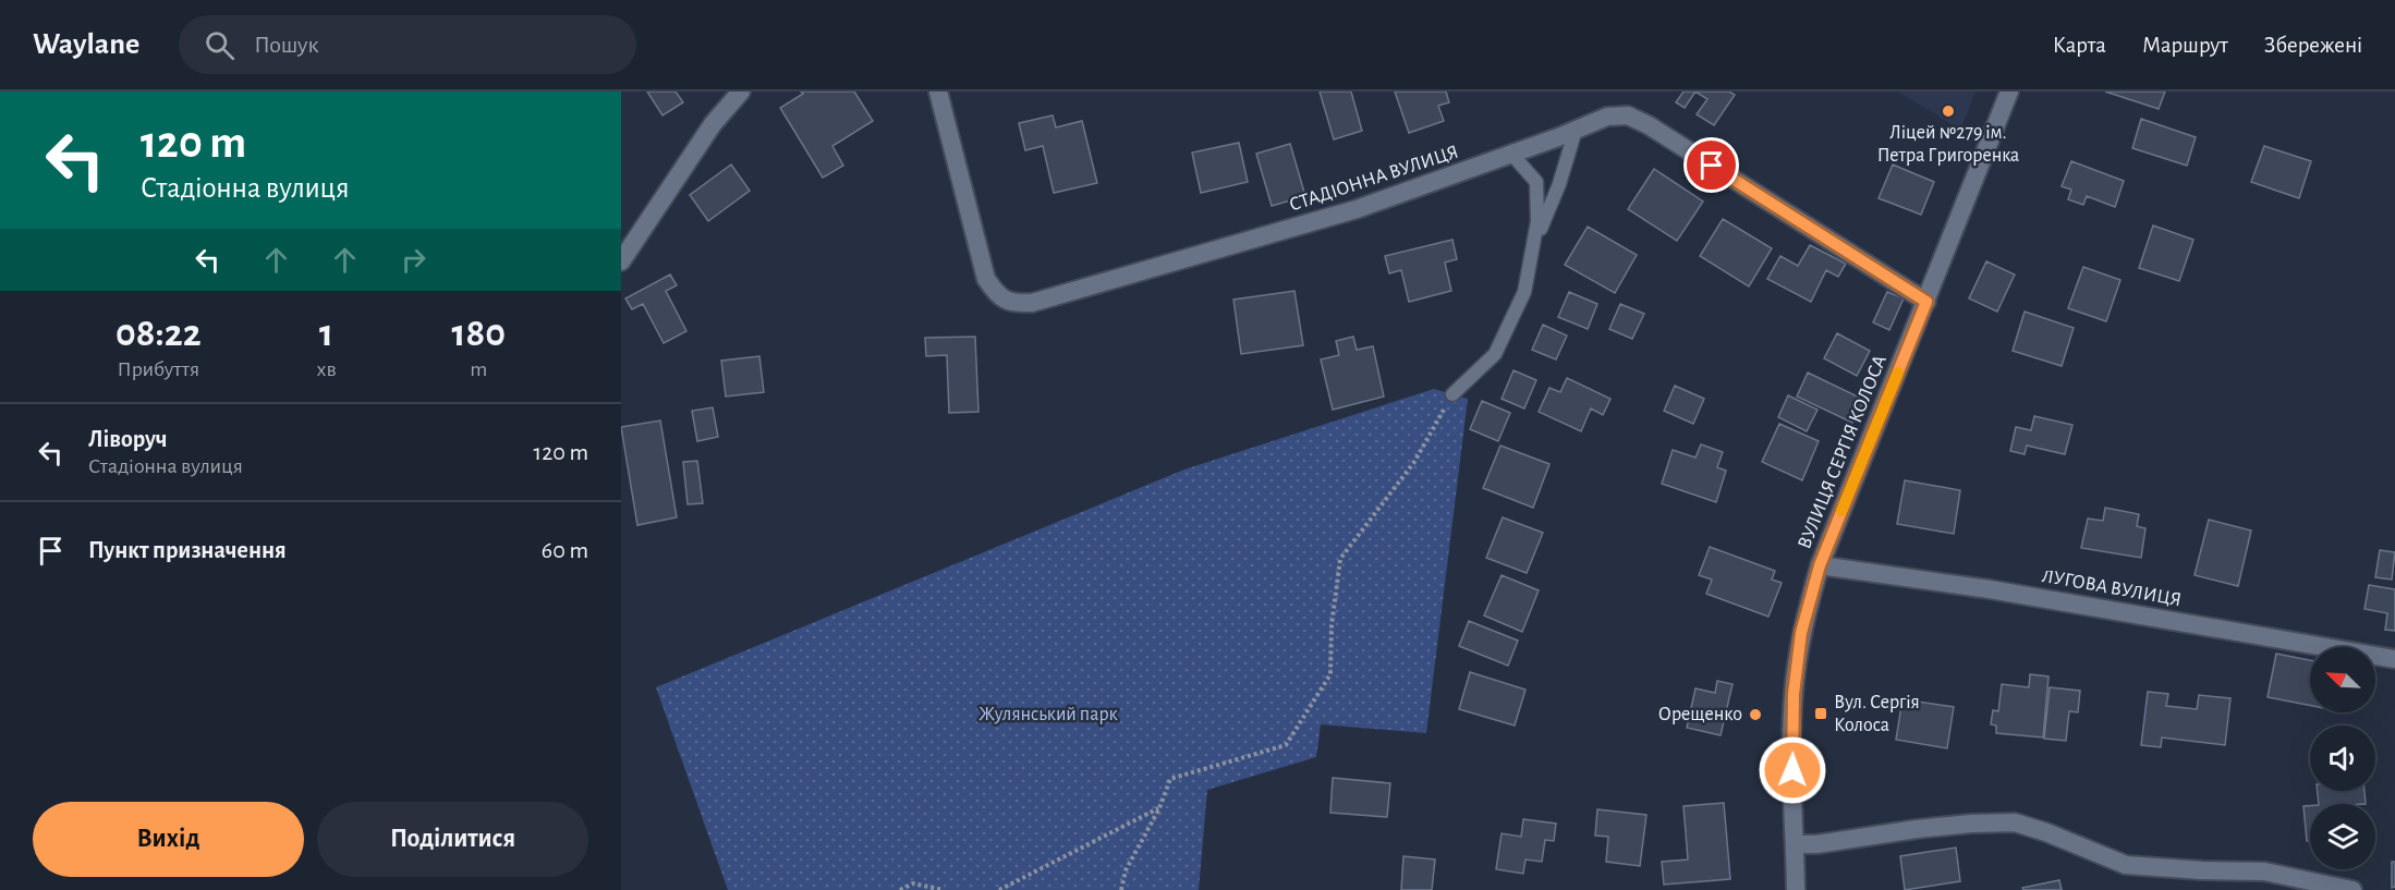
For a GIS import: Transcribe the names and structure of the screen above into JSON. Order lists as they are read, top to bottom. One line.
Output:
{"streets":{"street":["СТАДІОННА ВУЛИЦЯ","ВУЛИЦЯ СЕРГІЯ КОЛОСА","ЛУГОВА ВУЛИЦЯ"]},"crossings":[["СТАДІОННА ВУЛИЦЯ","ВУЛИЦЯ СЕРГІЯ КОЛОСА"],["ВУЛИЦЯ СЕРГІЯ КОЛОСА","ЛУГОВА ВУЛИЦЯ"]],"parks":["Жулянський парк"],"places":{"other":["Ліцей №279 ім. Петра Григоренка","Орещенко"],"transit":["Вул. Сергія Колоса"]},"north":"top left","page":{"header":"Waylane","search":"Пошук","nav":["Карта","Маршрут","Збережені"],"turn":["120 m","Стадіонна вулиця"],"eta":["08:22","Прибуття","1","хв","180","m"],"list":[{"name":"Ліворуч","note":"Стадіонна вулиця","value":"120 m"},{"name":"Пункт призначення","value":"60 m"}],"buttons":["Вихід","Поділитися"]}}
